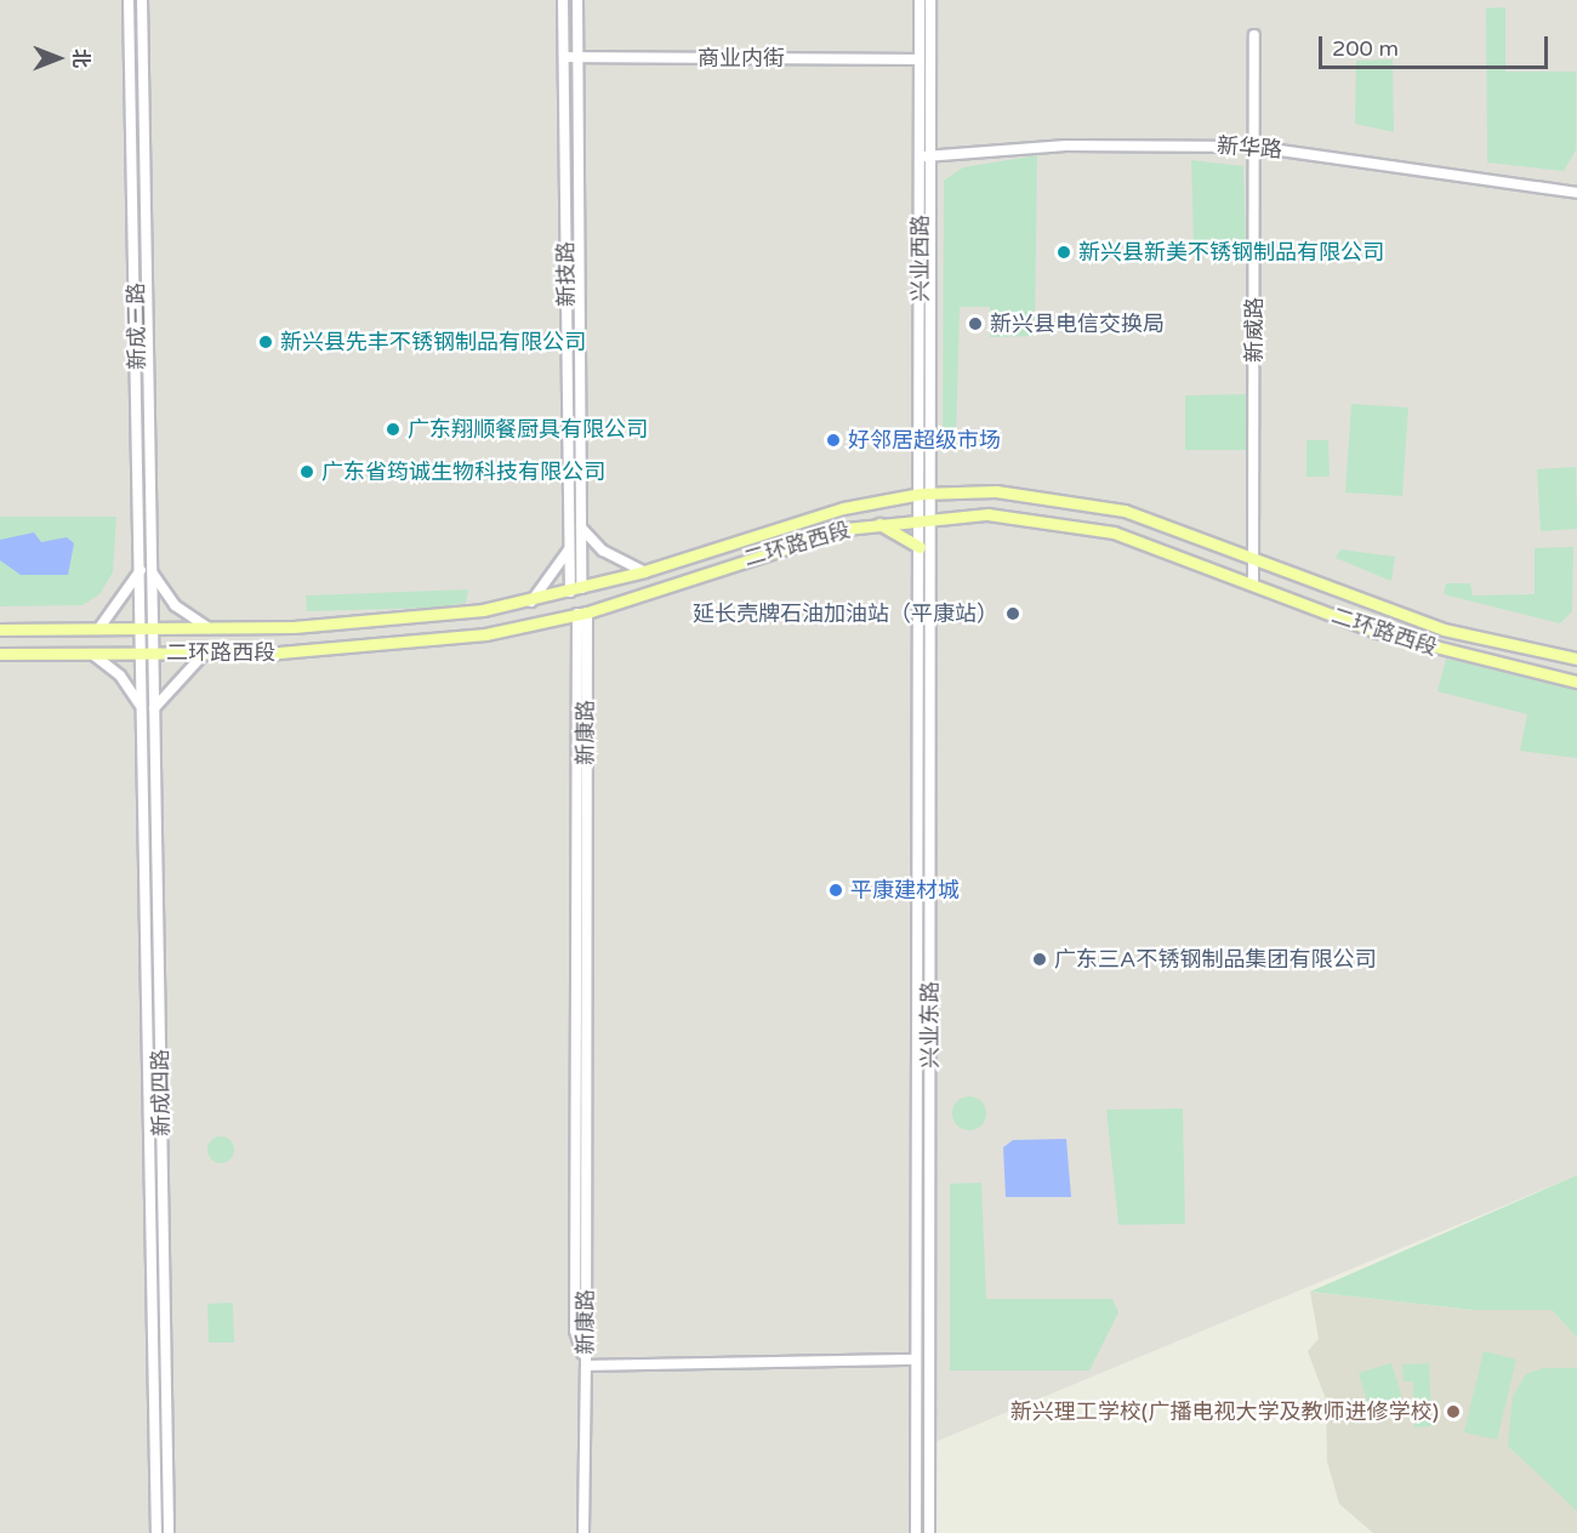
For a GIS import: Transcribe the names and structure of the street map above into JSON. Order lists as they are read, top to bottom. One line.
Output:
{"streets":{"main road":["二环路西段"],"street":["商业内街","新华路","兴业西路","新技路","新成三路","新威路","新康路","兴业东路","新成四路"]},"crossings":[["商业内街","兴业西路"],["商业内街","新技路"],["新华路","兴业西路"],["新华路","新威路"],["兴业西路","二环路西段"],["兴业西路","兴业东路"],["新技路","二环路西段"],["新成三路","二环路西段"],["新成三路","新成四路"],["新威路","二环路西段"],["二环路西段","新康路"],["二环路西段","兴业东路"],["二环路西段","新成四路"]],"places":["新兴县新美不锈钢制品有限公司","新兴县电信交换局","新兴县先丰不锈钢制品有限公司","广东翔顺餐厨具有限公司","好邻居超级市场","广东省筠诚生物科技有限公司","延长壳牌石油加油站（平康站）","平康建材城","广东三A不锈钢制品集团有限公司","新兴理工学校(广播电视大学及教师进修学校)"],"scale_bar":"200 m","north":"right"}
